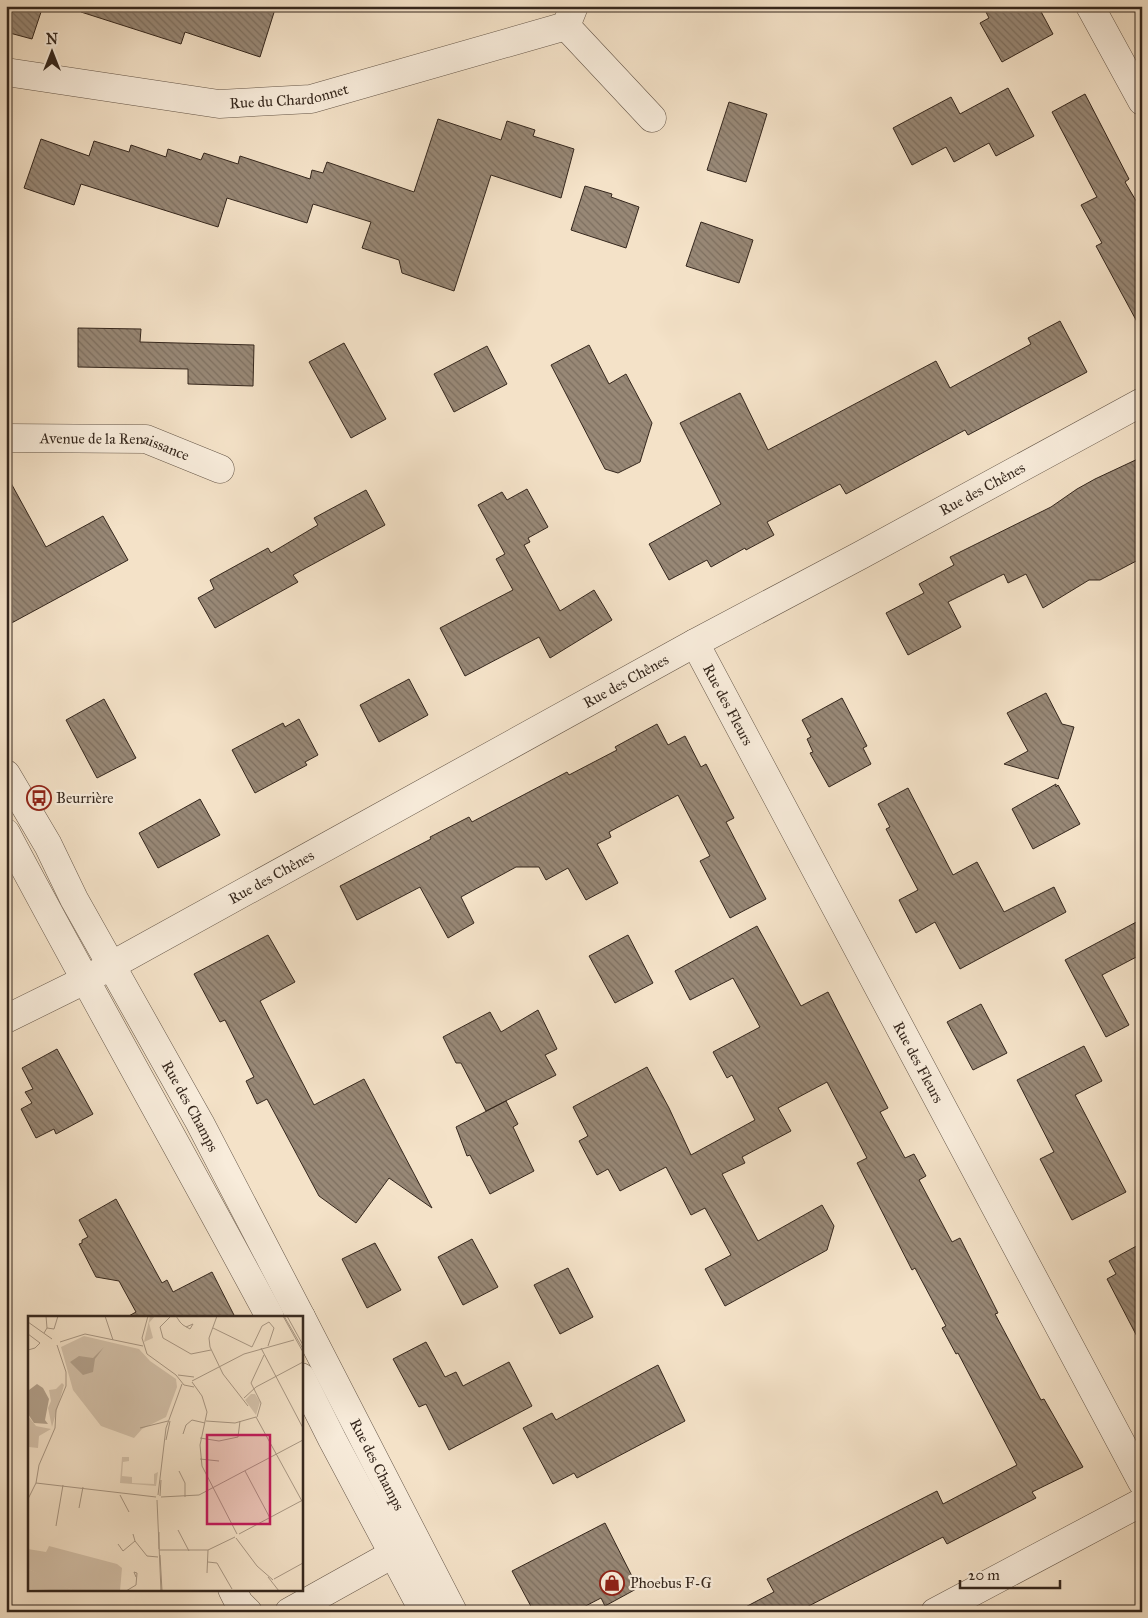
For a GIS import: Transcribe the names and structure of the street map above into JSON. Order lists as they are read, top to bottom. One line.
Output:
{"streets":{"street":["Rue du Chardonnet","Avenue de la Renaissance","Rue des Chênes","Rue des Fleurs","Rue des Champs"]},"crossings":[["Rue des Chênes","Rue des Fleurs"],["Rue des Chênes","Rue des Champs"]],"places":{"bus stop":["Beurrière"],"shop":["Phoebus F-G"]},"scale_bar":"20 m","north":"top"}
